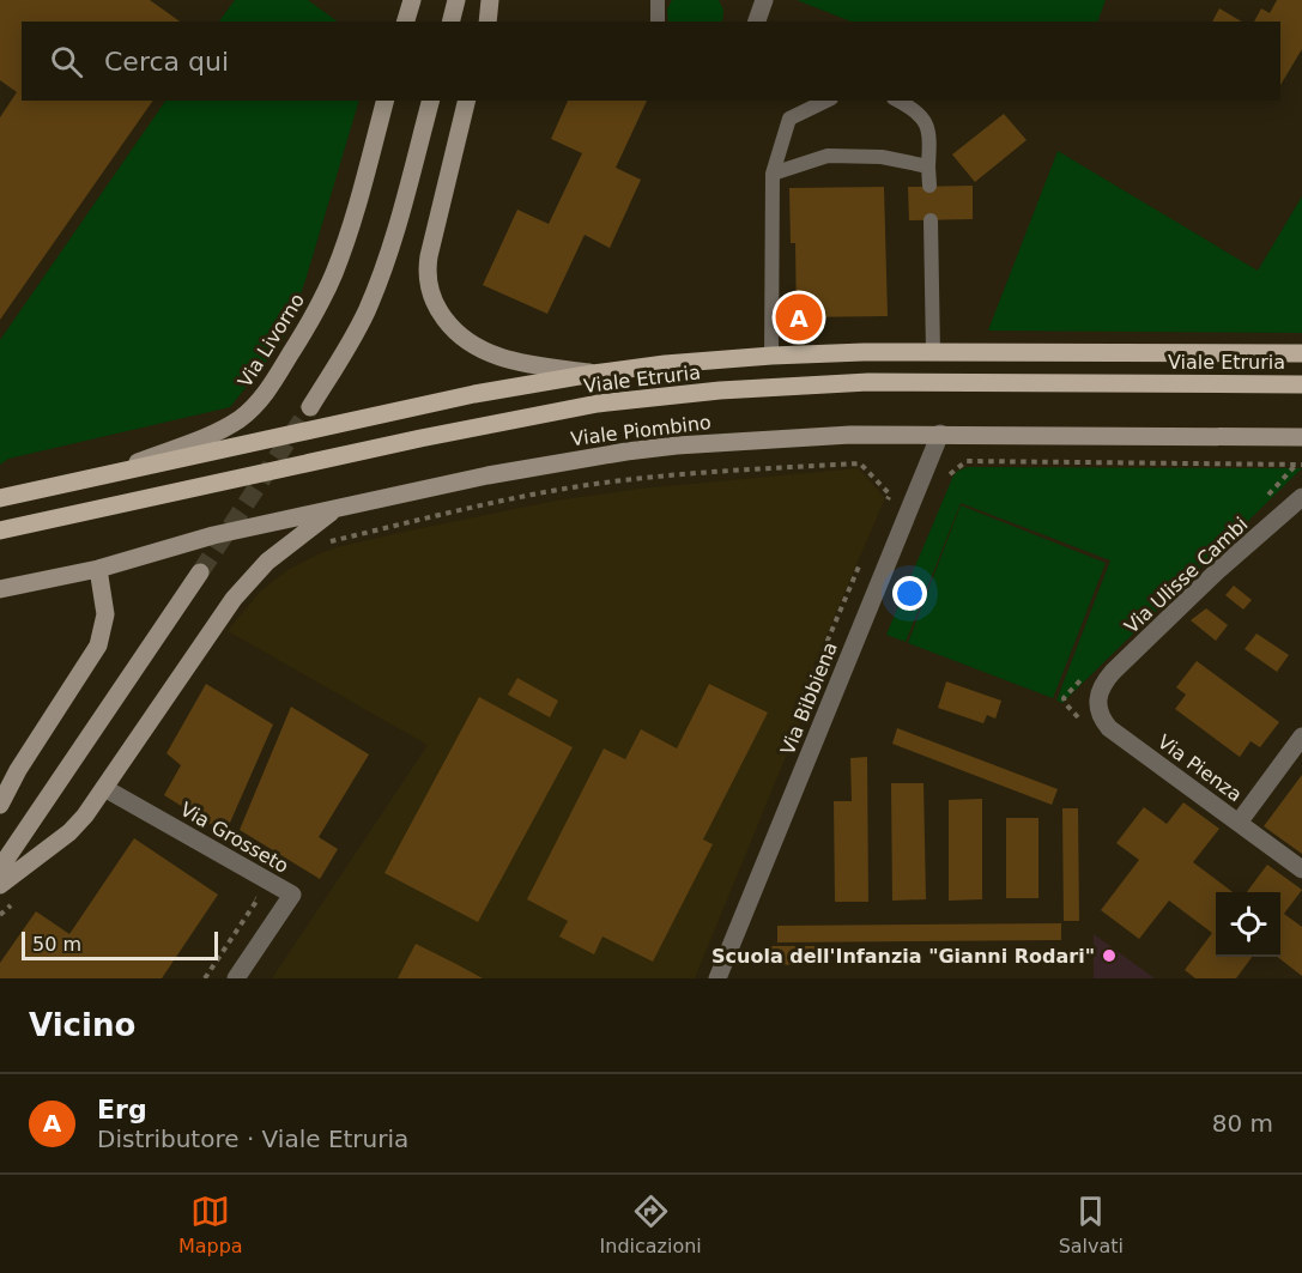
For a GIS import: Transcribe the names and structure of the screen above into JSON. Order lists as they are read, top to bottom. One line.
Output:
{"streets":{"main road":["Viale Etruria"],"street":["Via Livorno","Viale Piombino","Via Ulisse Cambi","Via Bibbiena","Via Pienza","Via Grosseto"]},"crossings":[["Via Livorno","Viale Etruria"],["Viale Piombino","Via Bibbiena"],["Via Ulisse Cambi","Via Pienza"]],"places":["Scuola dell'Infanzia \"Gianni Rodari\""],"scale_bar":"50 m","page":{"search":"Cerca qui","pins":"A","scale":"50 m","heading":"Vicino","list":[{"mark":"A","name":"Erg","note":"Distributore · Viale Etruria","value":"80 m"}],"nav":["Mappa","Indicazioni","Salvati"]}}
